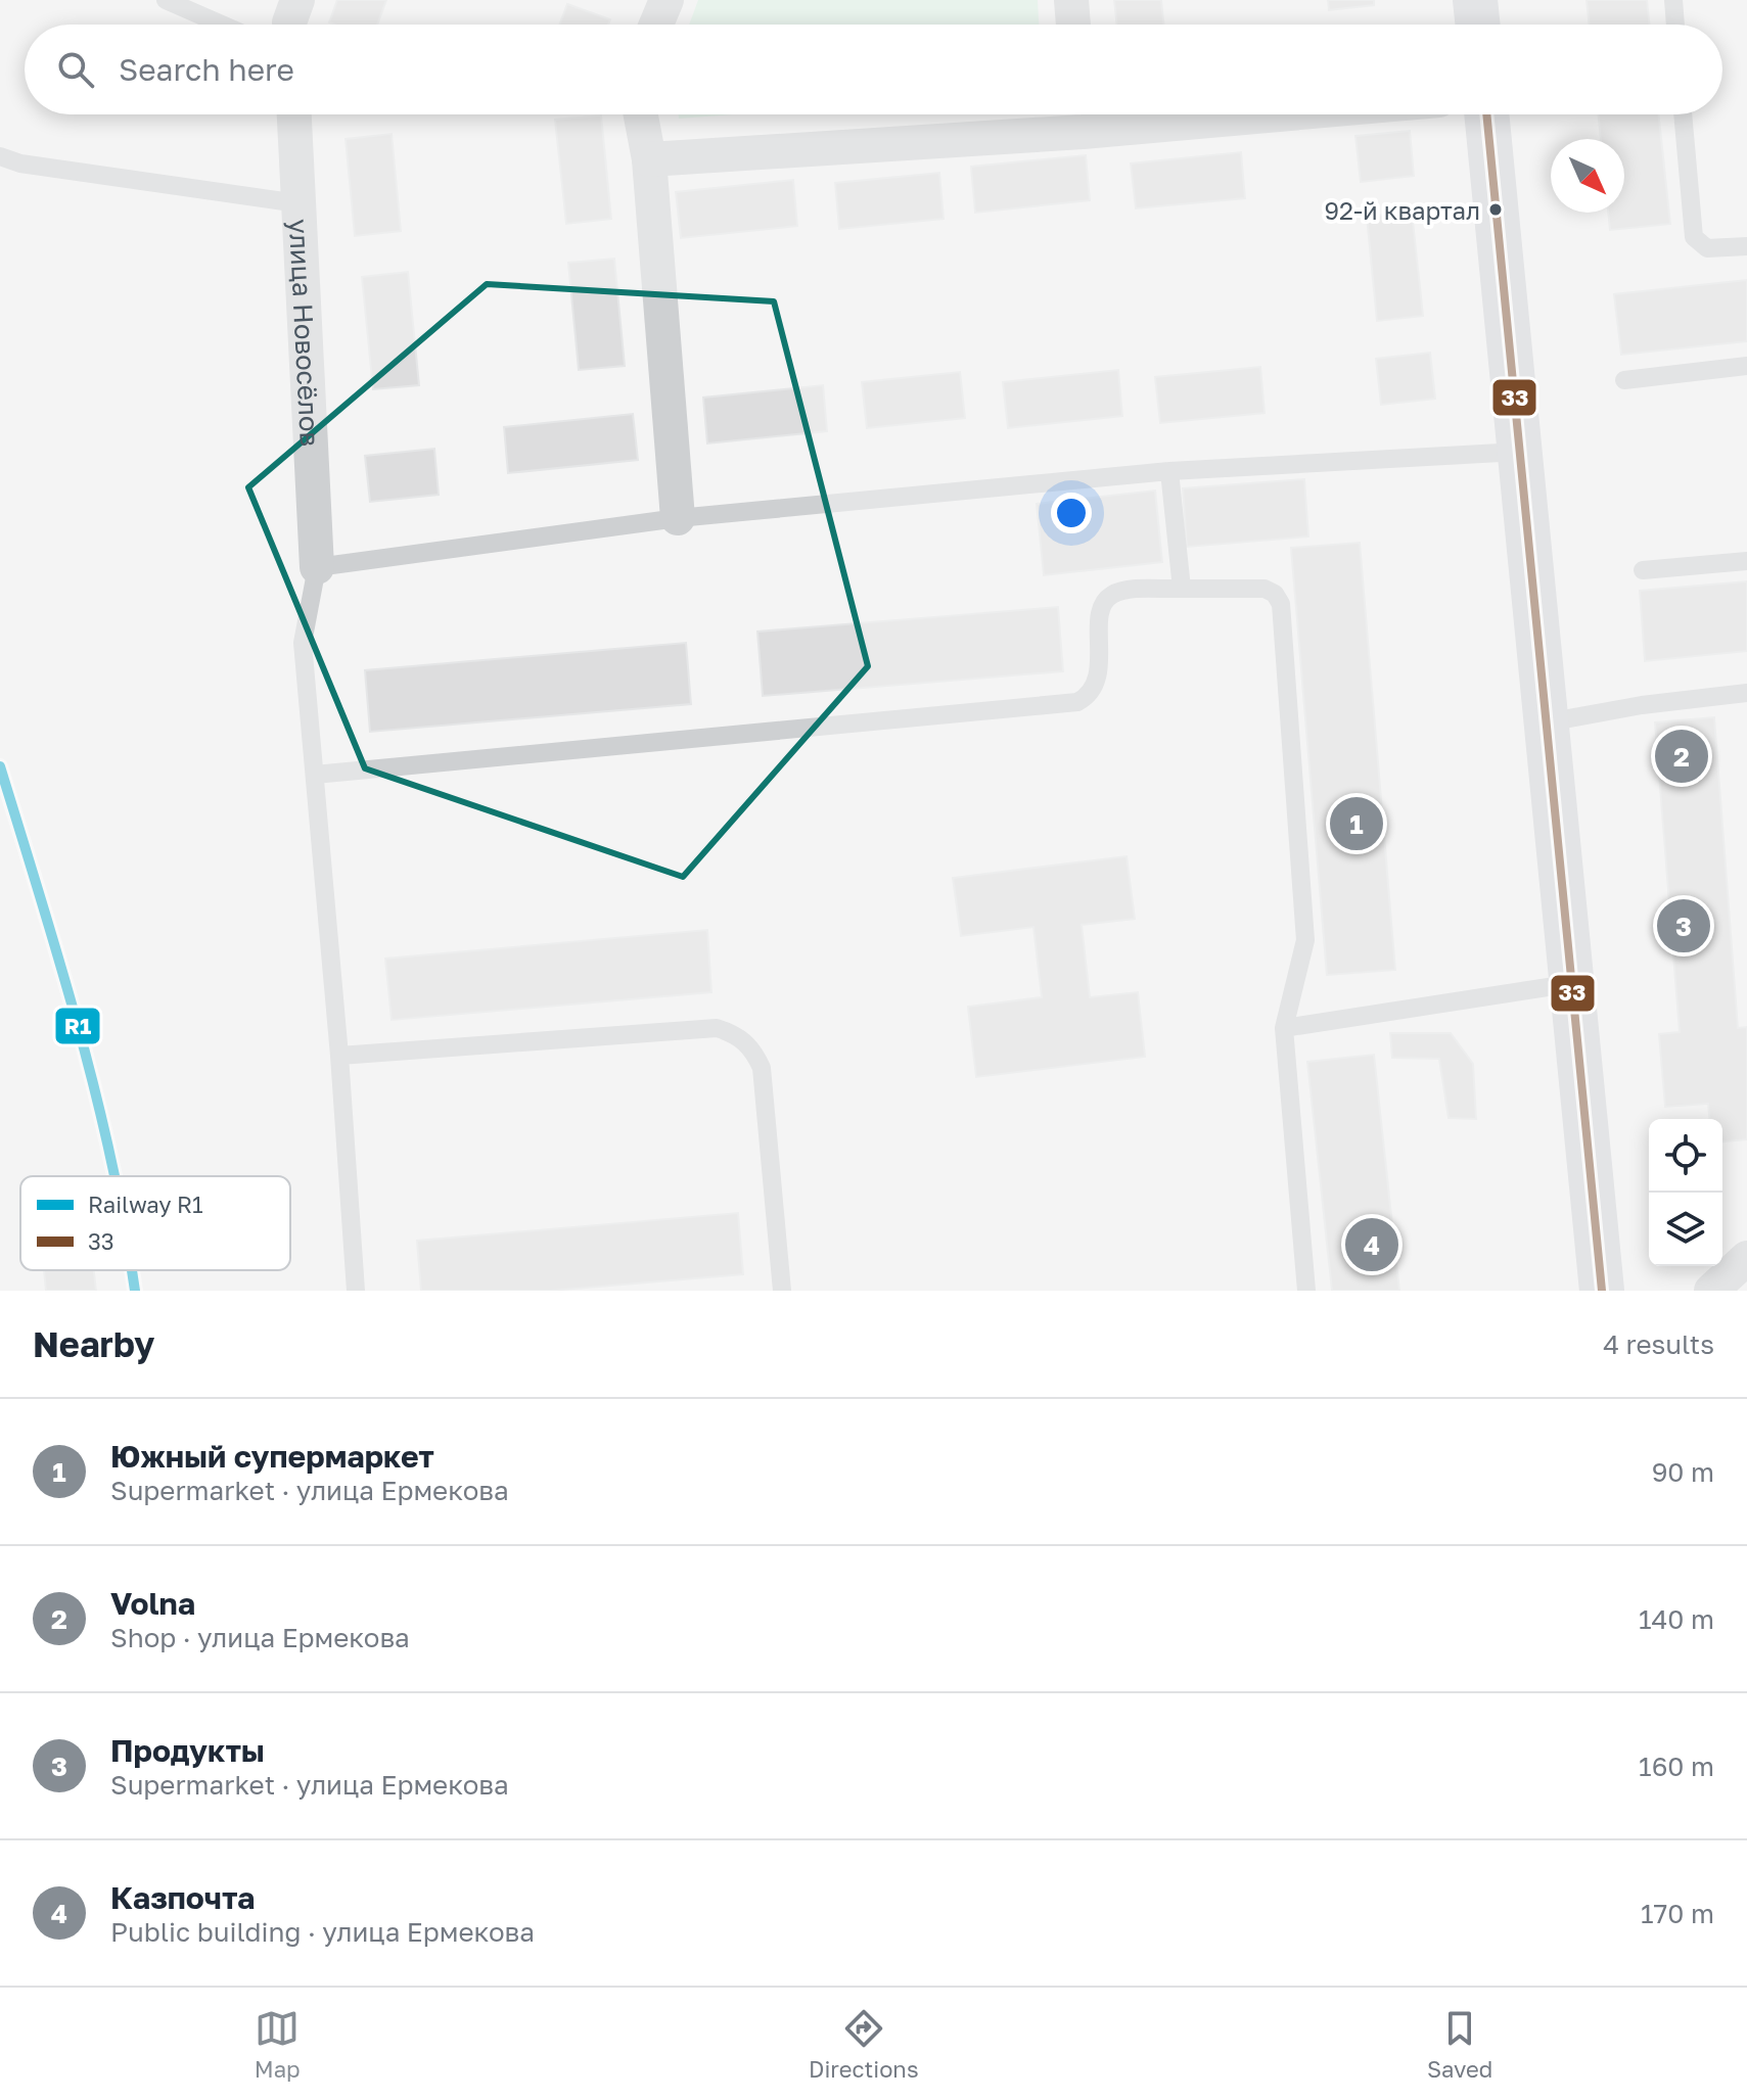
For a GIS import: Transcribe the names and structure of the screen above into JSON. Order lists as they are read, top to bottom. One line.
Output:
{"streets":{"street":["улица Новосёлов"]},"places":["92-й квартал"],"lines":["transit line 33","rail line R1"],"legend":["Railway R1","33"],"north":"bottom right","page":{"search":"Search here","pins":["2","1","3","4"],"heading":["Nearby","4 results"],"list":[{"mark":"1","name":"Южный супермаркет","note":"Supermarket · улица Ермекова","value":"90 m"},{"mark":"2","name":"Volna","note":"Shop · улица Ермекова","value":"140 m"},{"mark":"3","name":"Продукты","note":"Supermarket · улица Ермекова","value":"160 m"},{"mark":"4","name":"Казпочта","note":"Public building · улица Ермекова","value":"170 m"}],"nav":["Map","Directions","Saved"]}}
